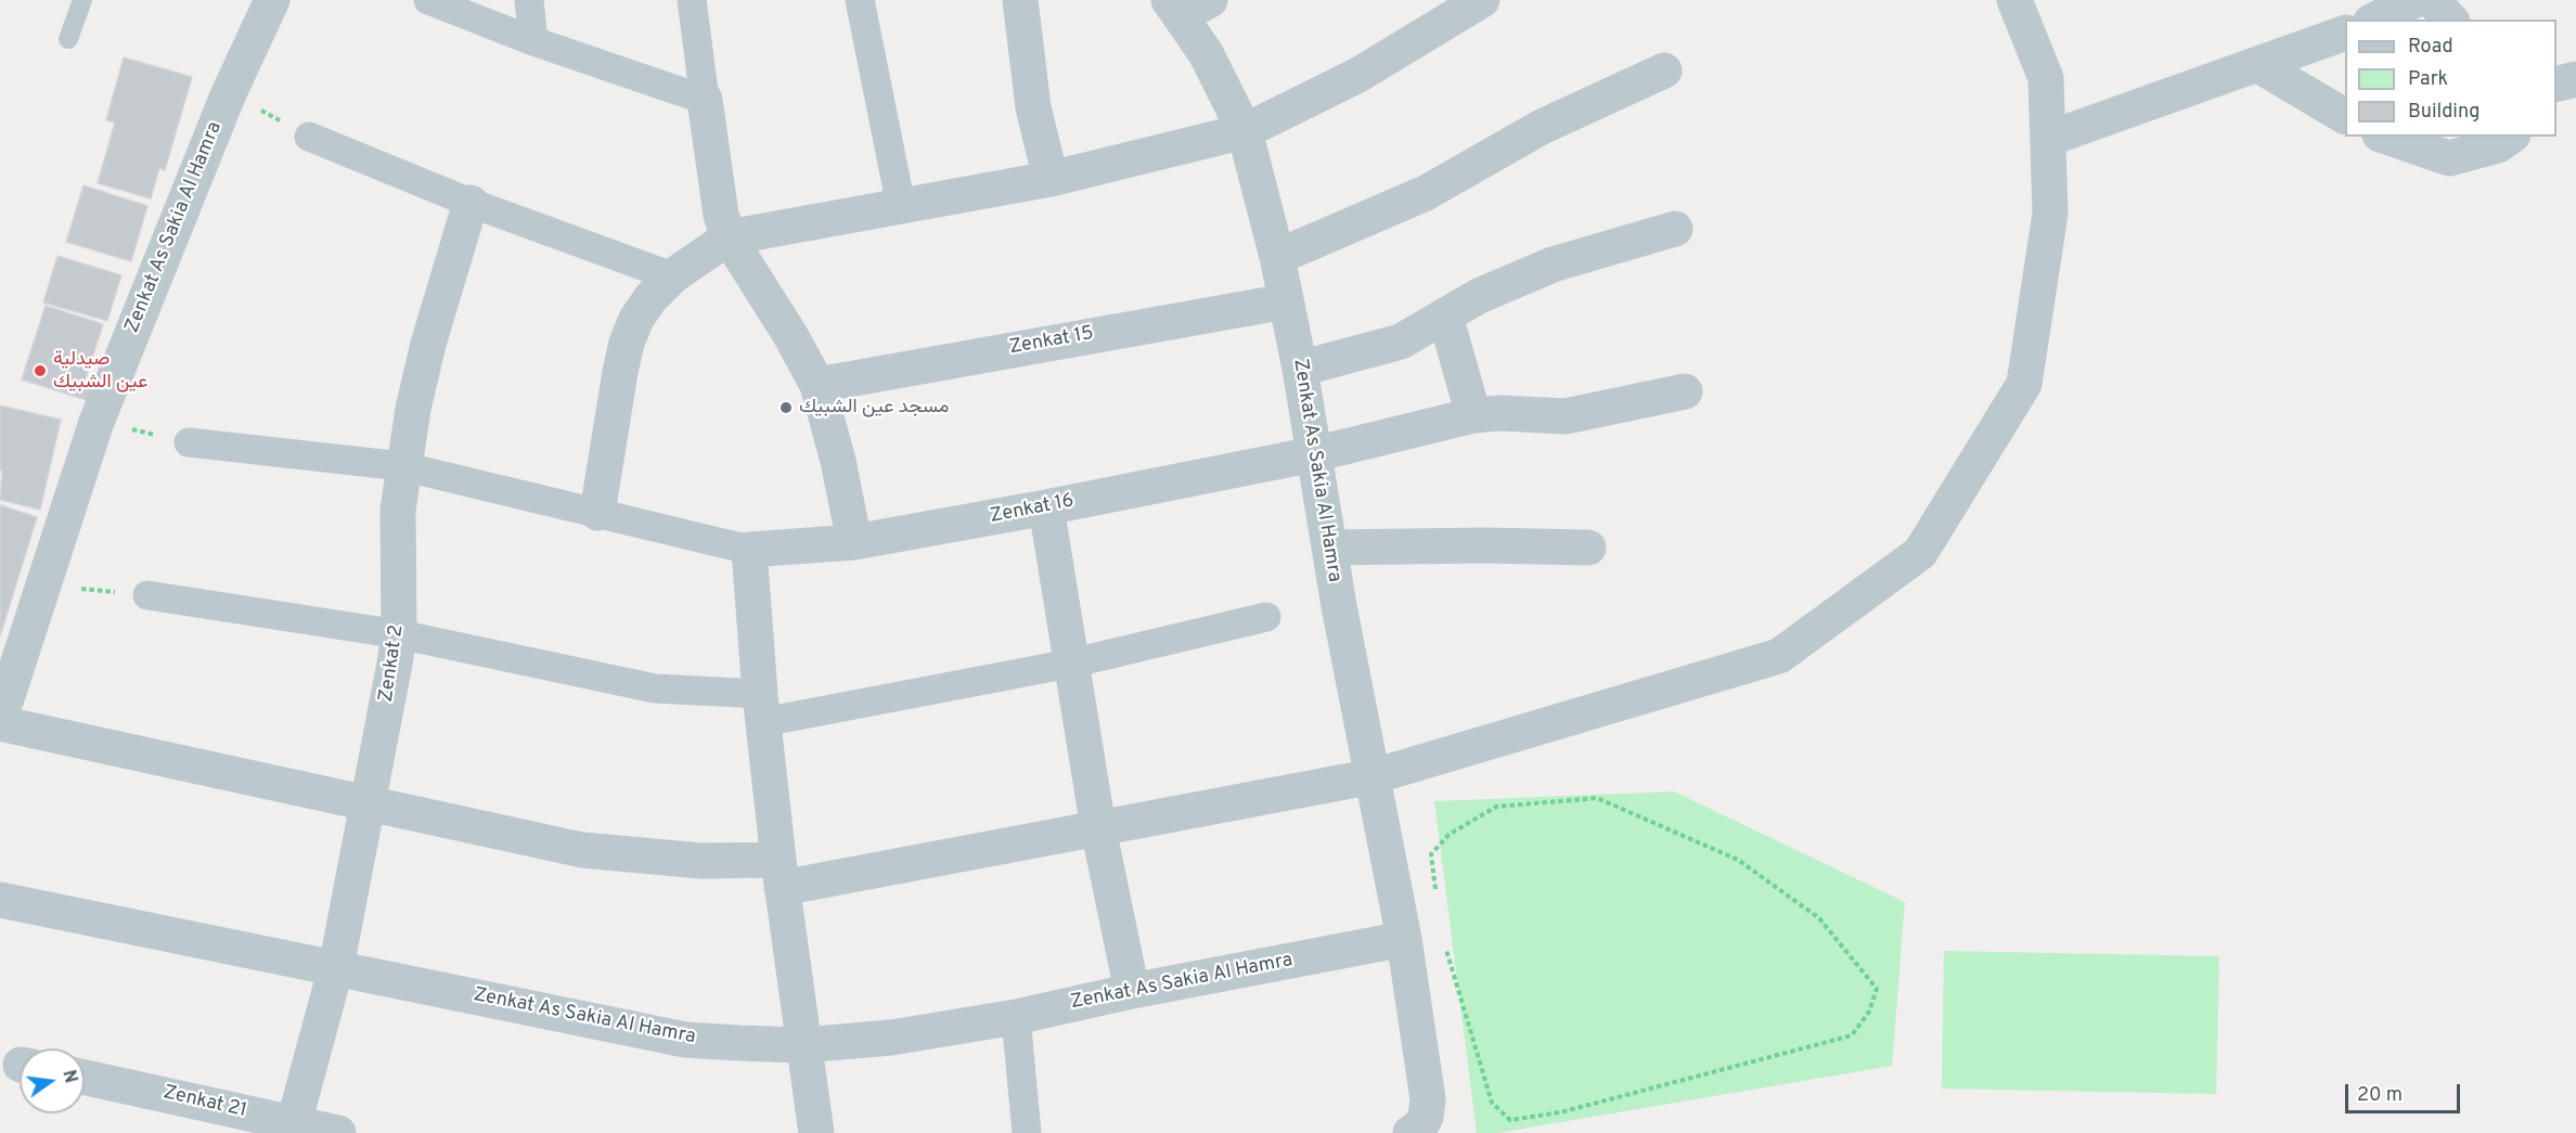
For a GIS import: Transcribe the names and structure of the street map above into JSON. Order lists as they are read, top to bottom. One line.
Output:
{"streets":{"street":["Zenkat As Sakia Al Hamra","Zenkat 15","Zenkat 16","Zenkat 2","Zenkat 21"]},"crossings":[["Zenkat As Sakia Al Hamra","Zenkat 15"],["Zenkat As Sakia Al Hamra","Zenkat 16"],["Zenkat As Sakia Al Hamra","Zenkat 2"],["Zenkat 2","Zenkat 21"]],"places":["صيدلية عين الشبيك","مسجد عين الشبيك"],"legend":["Road","Park","Building"],"scale_bar":"20 m","north":"right"}
